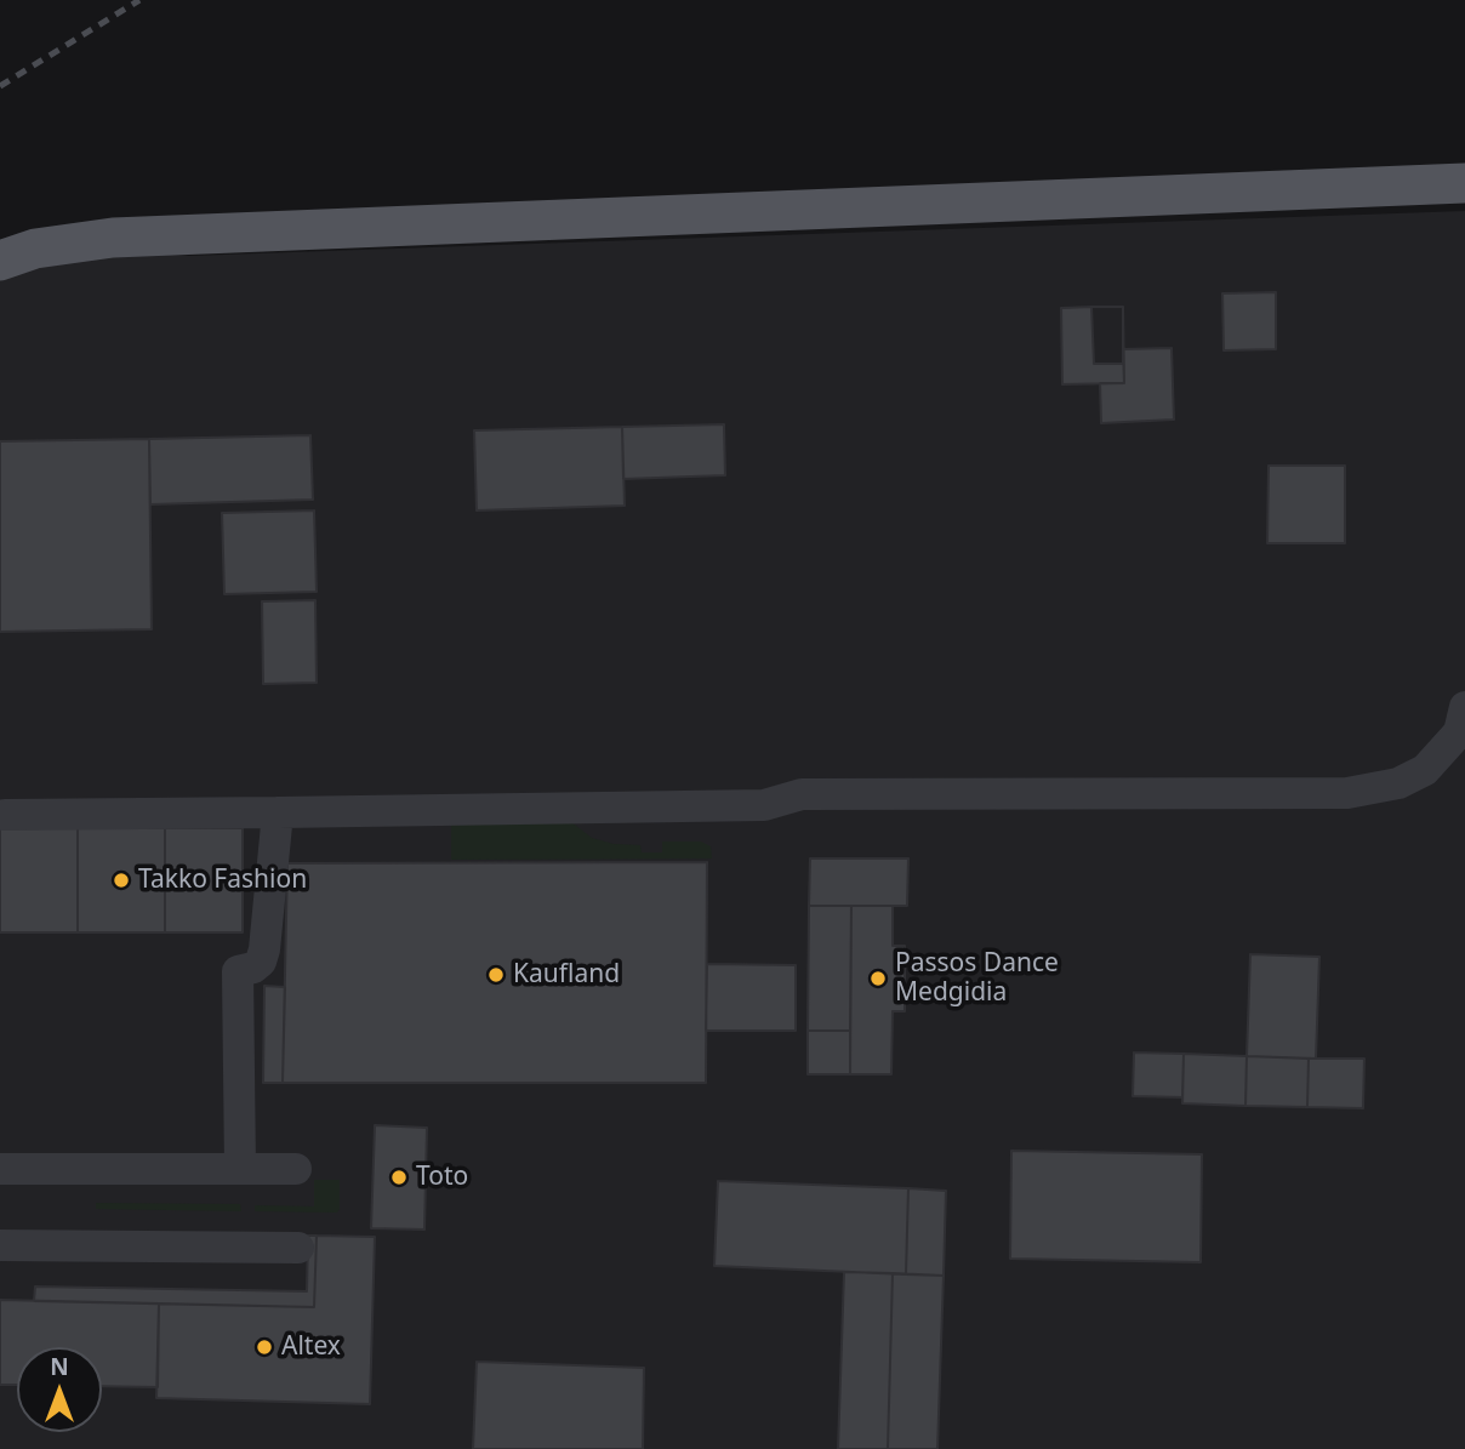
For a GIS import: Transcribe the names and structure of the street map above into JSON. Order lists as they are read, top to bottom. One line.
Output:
{"places":["Takko Fashion","Kaufland","Passos Dance Medgidia","Toto","Altex"],"north":"top"}
